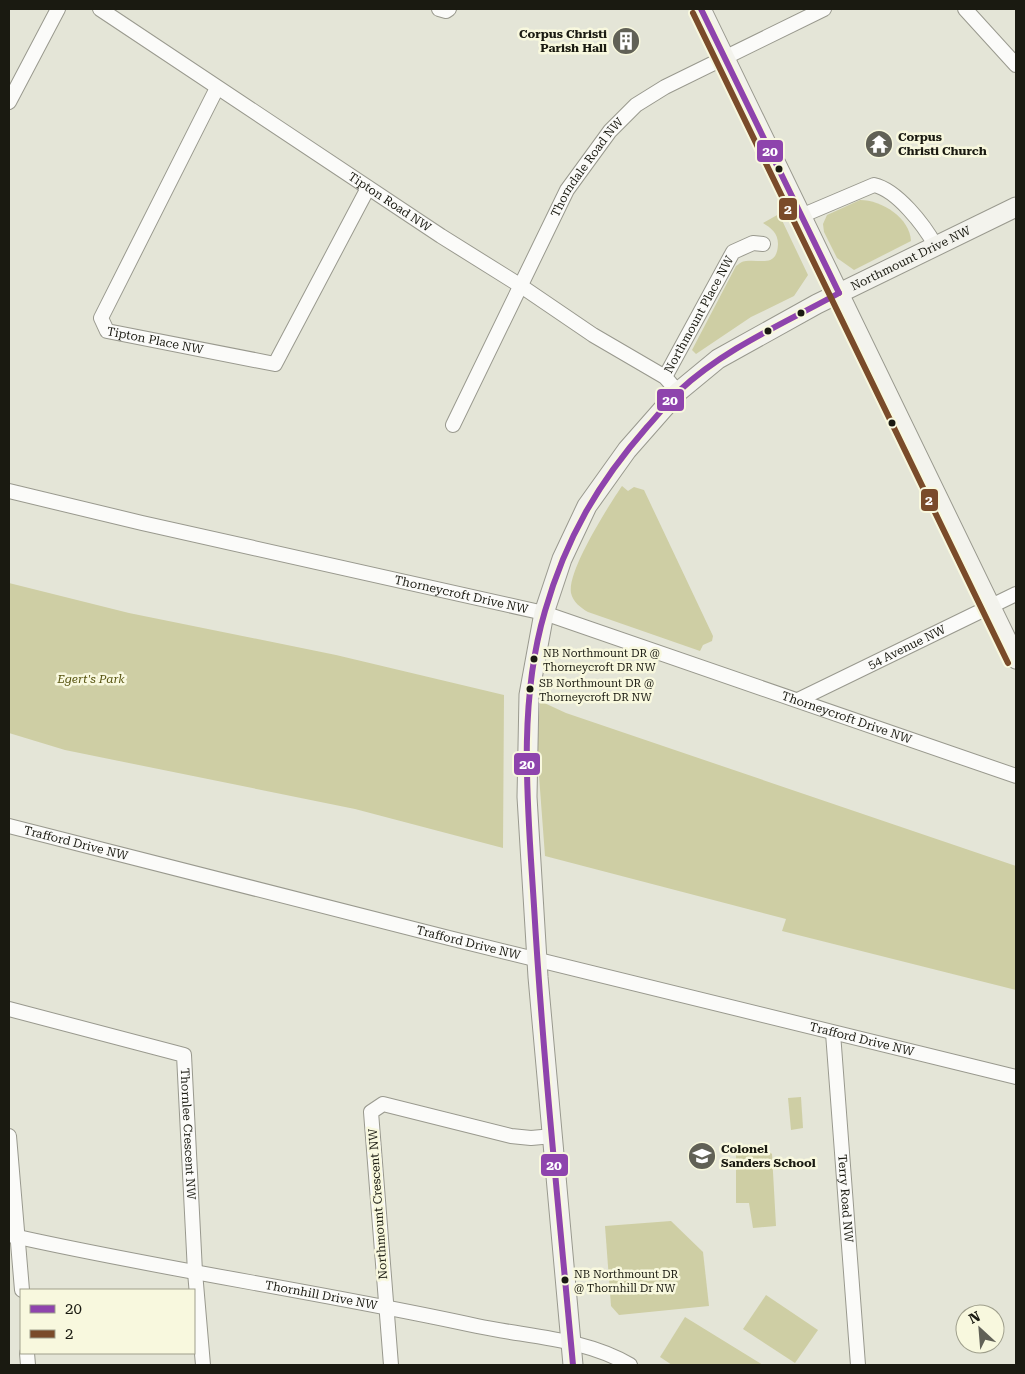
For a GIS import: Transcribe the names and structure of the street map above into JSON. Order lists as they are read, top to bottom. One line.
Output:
{"streets":{"street":["Thorndale Road NW","Tipton Road NW","Northmount Drive NW","Northmount Place NW","Tipton Place NW","Thorneycroft Drive NW","54 Avenue NW","Trafford Drive NW","Thornlee Crescent NW","Terry Road NW","Northmount Crescent NW","Thornhill Drive NW"]},"crossings":[["Thorndale Road NW","Tipton Road NW"],["Tipton Road NW","Northmount Drive NW"],["Tipton Road NW","Northmount Place NW"],["Tipton Road NW","Tipton Place NW"],["Northmount Drive NW","Thorneycroft Drive NW"],["Northmount Drive NW","Trafford Drive NW"],["Northmount Drive NW","Northmount Crescent NW"],["Northmount Drive NW","Thornhill Drive NW"],["Thorneycroft Drive NW","54 Avenue NW"],["Trafford Drive NW","Terry Road NW"],["Thornlee Crescent NW","Thornhill Drive NW"],["Northmount Crescent NW","Thornhill Drive NW"]],"parks":["Egert's Park"],"places":{"building":["Corpus Christi Parish Hall"],"temple":["Corpus Christi Church"],"other":["NB Northmount DR @ Thorneycroft DR NW","SB Northmount DR @ Thorneycroft DR NW","NB Northmount DR @ Thornhill Dr NW"],"school or university":["Colonel Sanders School"]},"lines":["transit line 20","transit line 2"],"legend":["20","2"],"north":"top left"}
